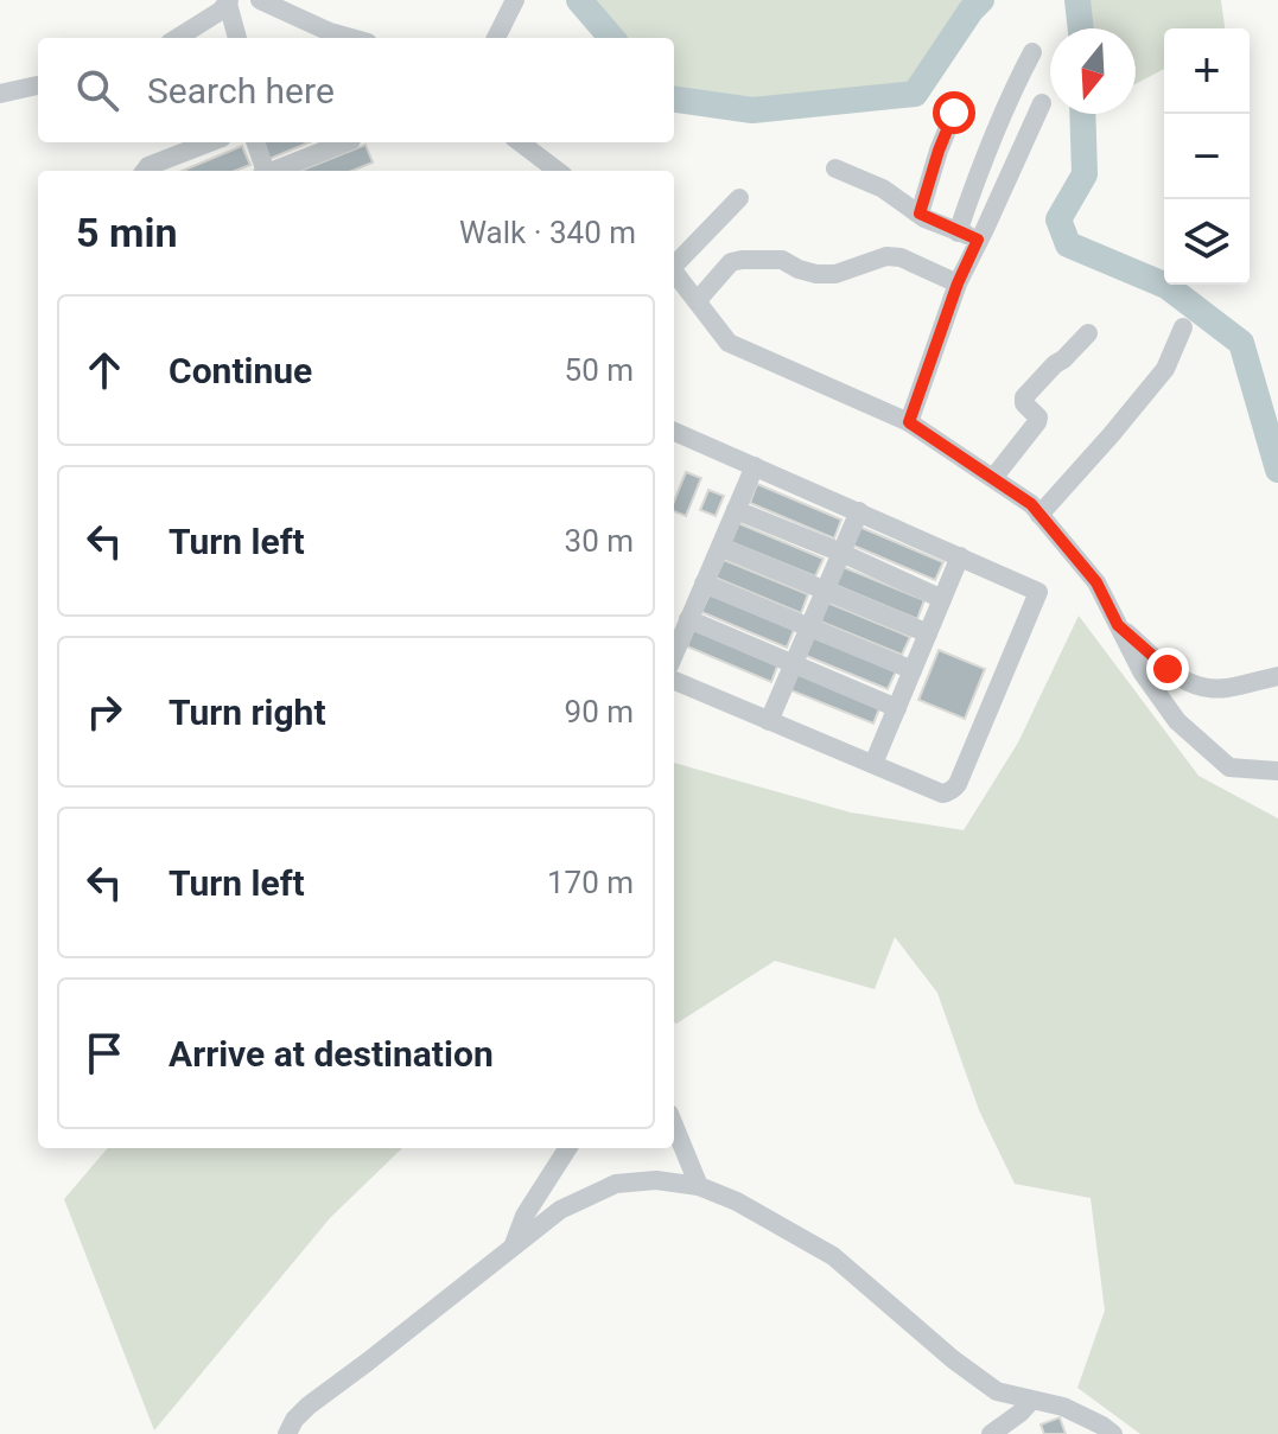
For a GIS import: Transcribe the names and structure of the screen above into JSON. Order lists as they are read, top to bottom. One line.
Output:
{"north":"bottom","page":{"map_buttons":["+","−"],"search":"Search here","heading":["5 min","Walk · 340 m"],"list":[["Continue","50 m"],["Turn left","30 m"],["Turn right","90 m"],["Turn left","170 m"],"Arrive at destination"]}}
